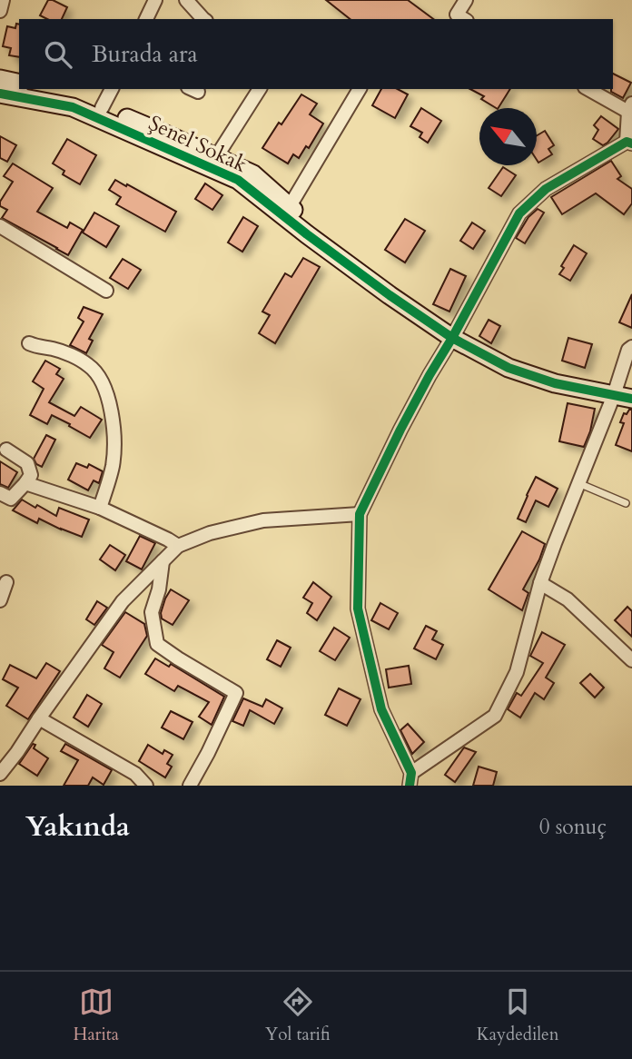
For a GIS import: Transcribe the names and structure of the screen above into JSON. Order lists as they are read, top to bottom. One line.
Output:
{"streets":{"street":["Şenel Sokak"]},"north":"top left","page":{"search":"Burada ara","heading":["Yakında","0 sonuç"],"nav":["Harita","Yol tarifi","Kaydedilen"]}}
